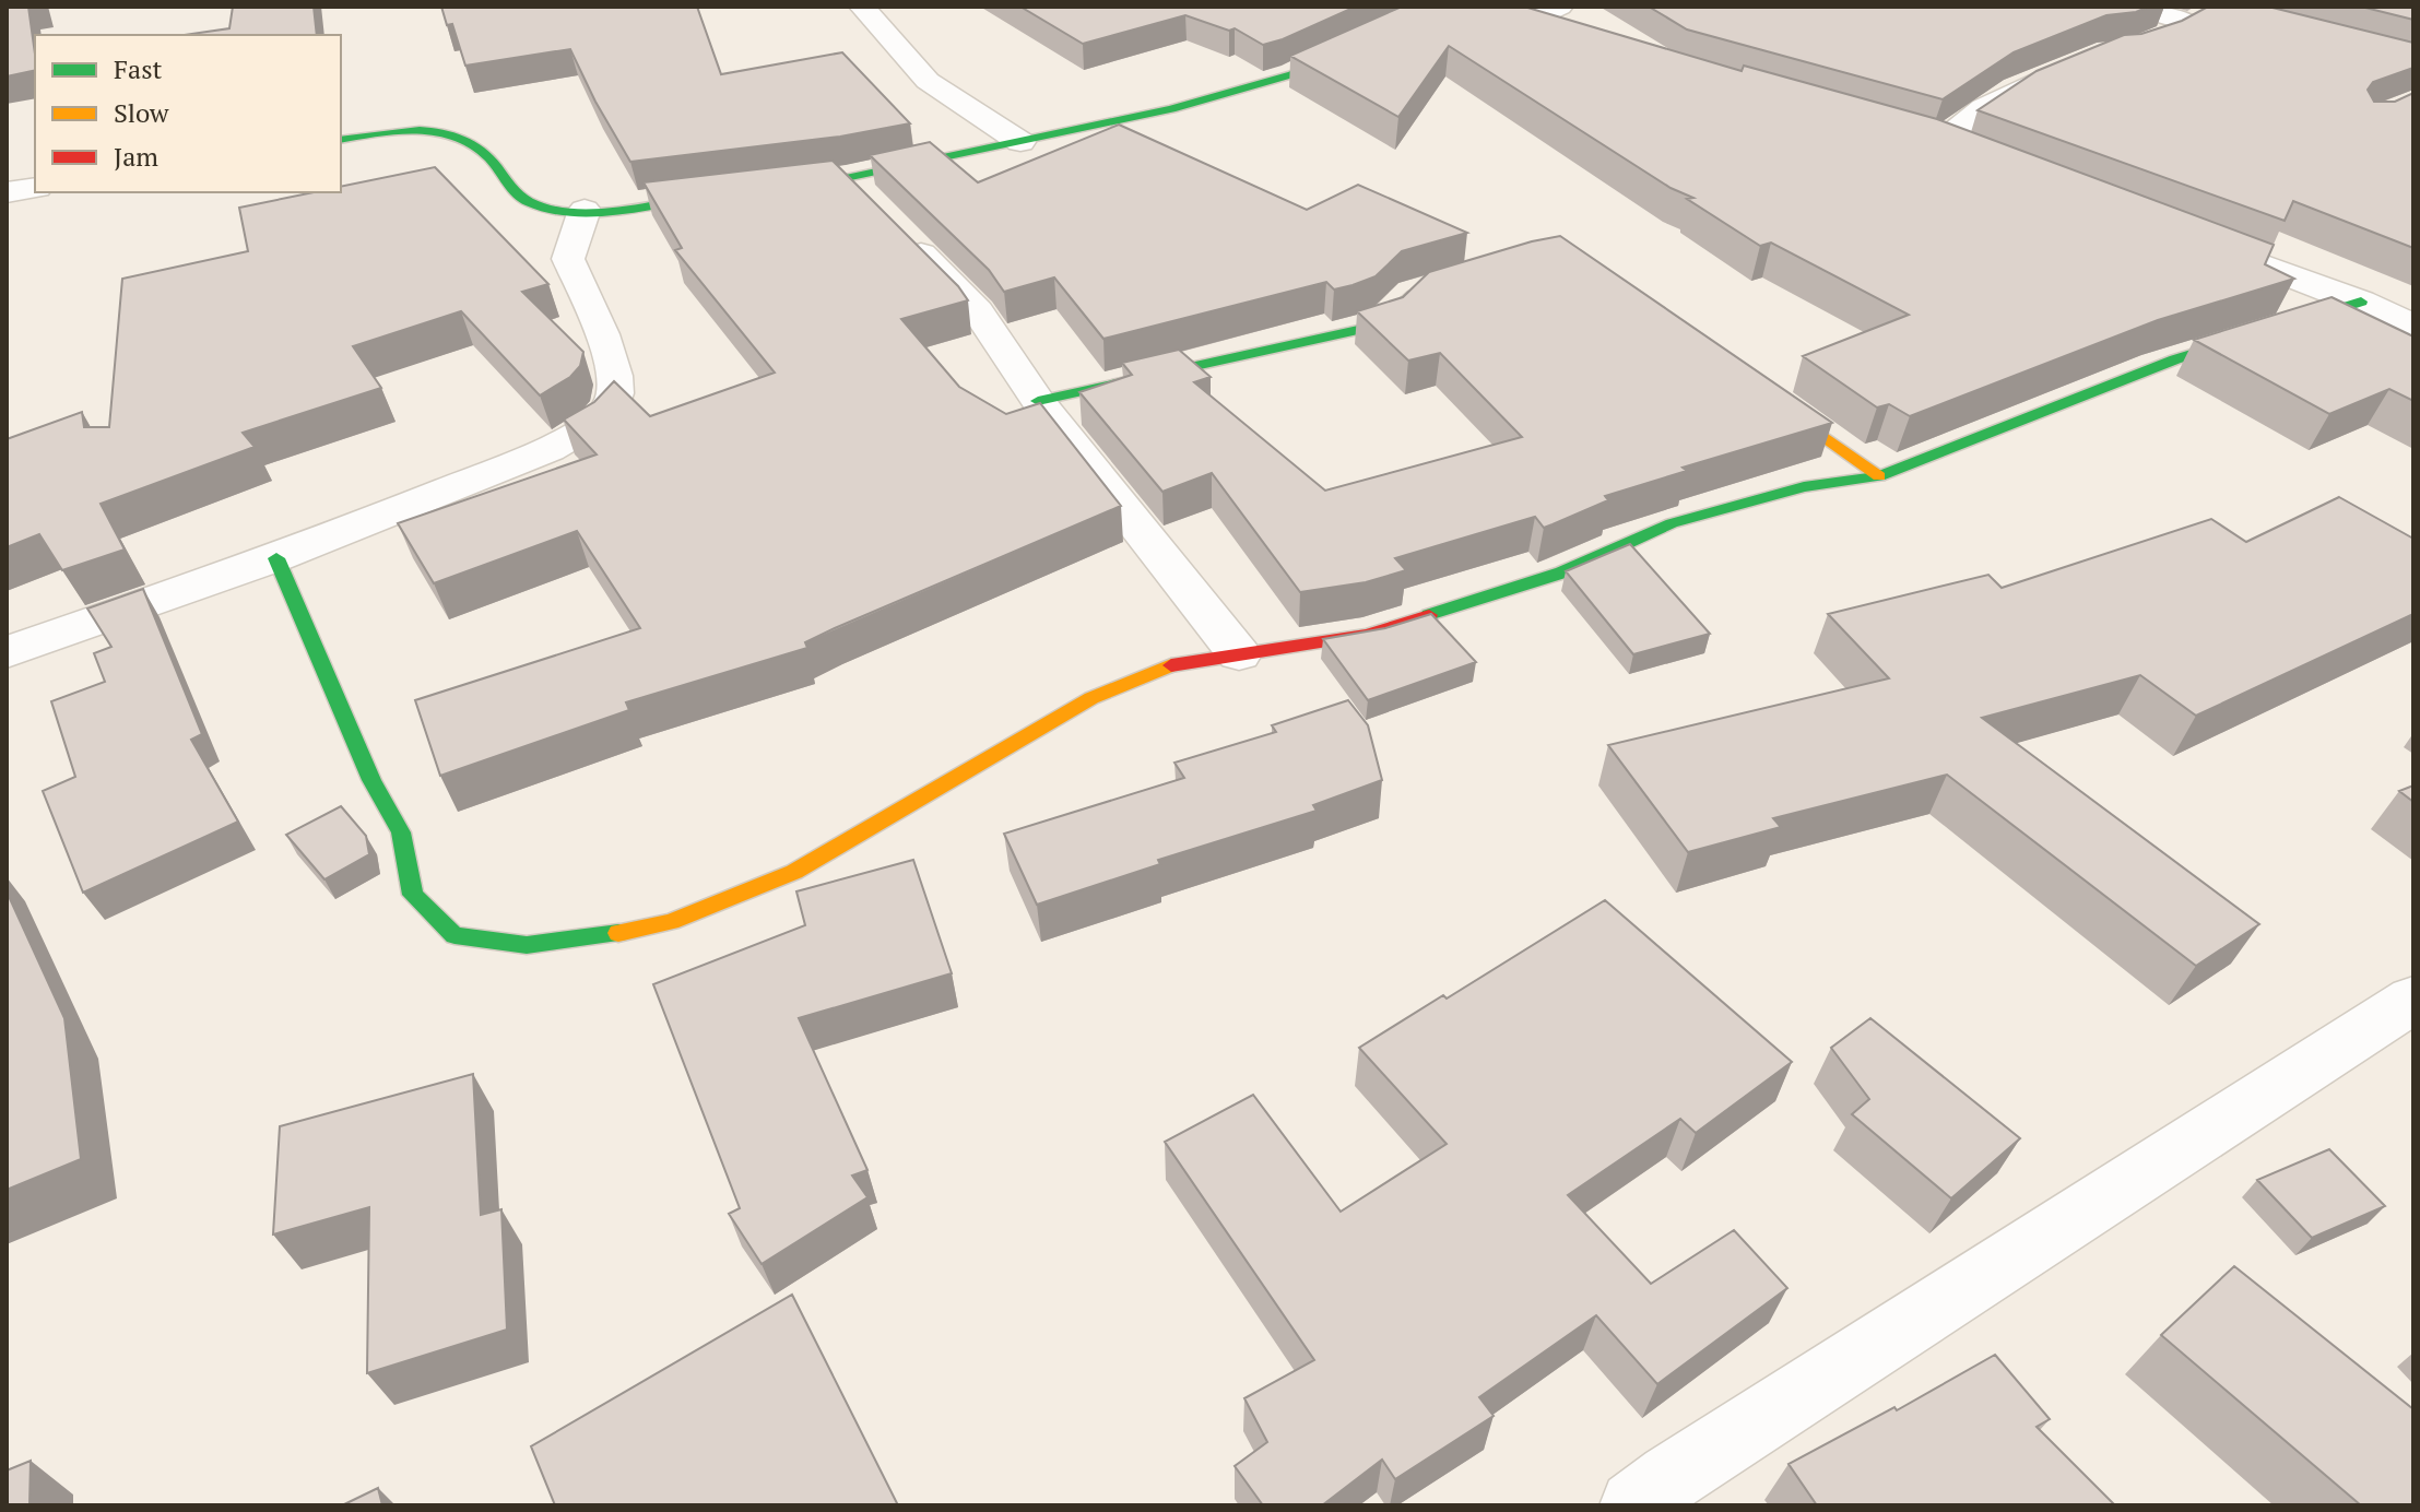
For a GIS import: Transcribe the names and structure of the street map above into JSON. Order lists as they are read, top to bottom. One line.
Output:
{"legend":["Fast","Slow","Jam"]}
